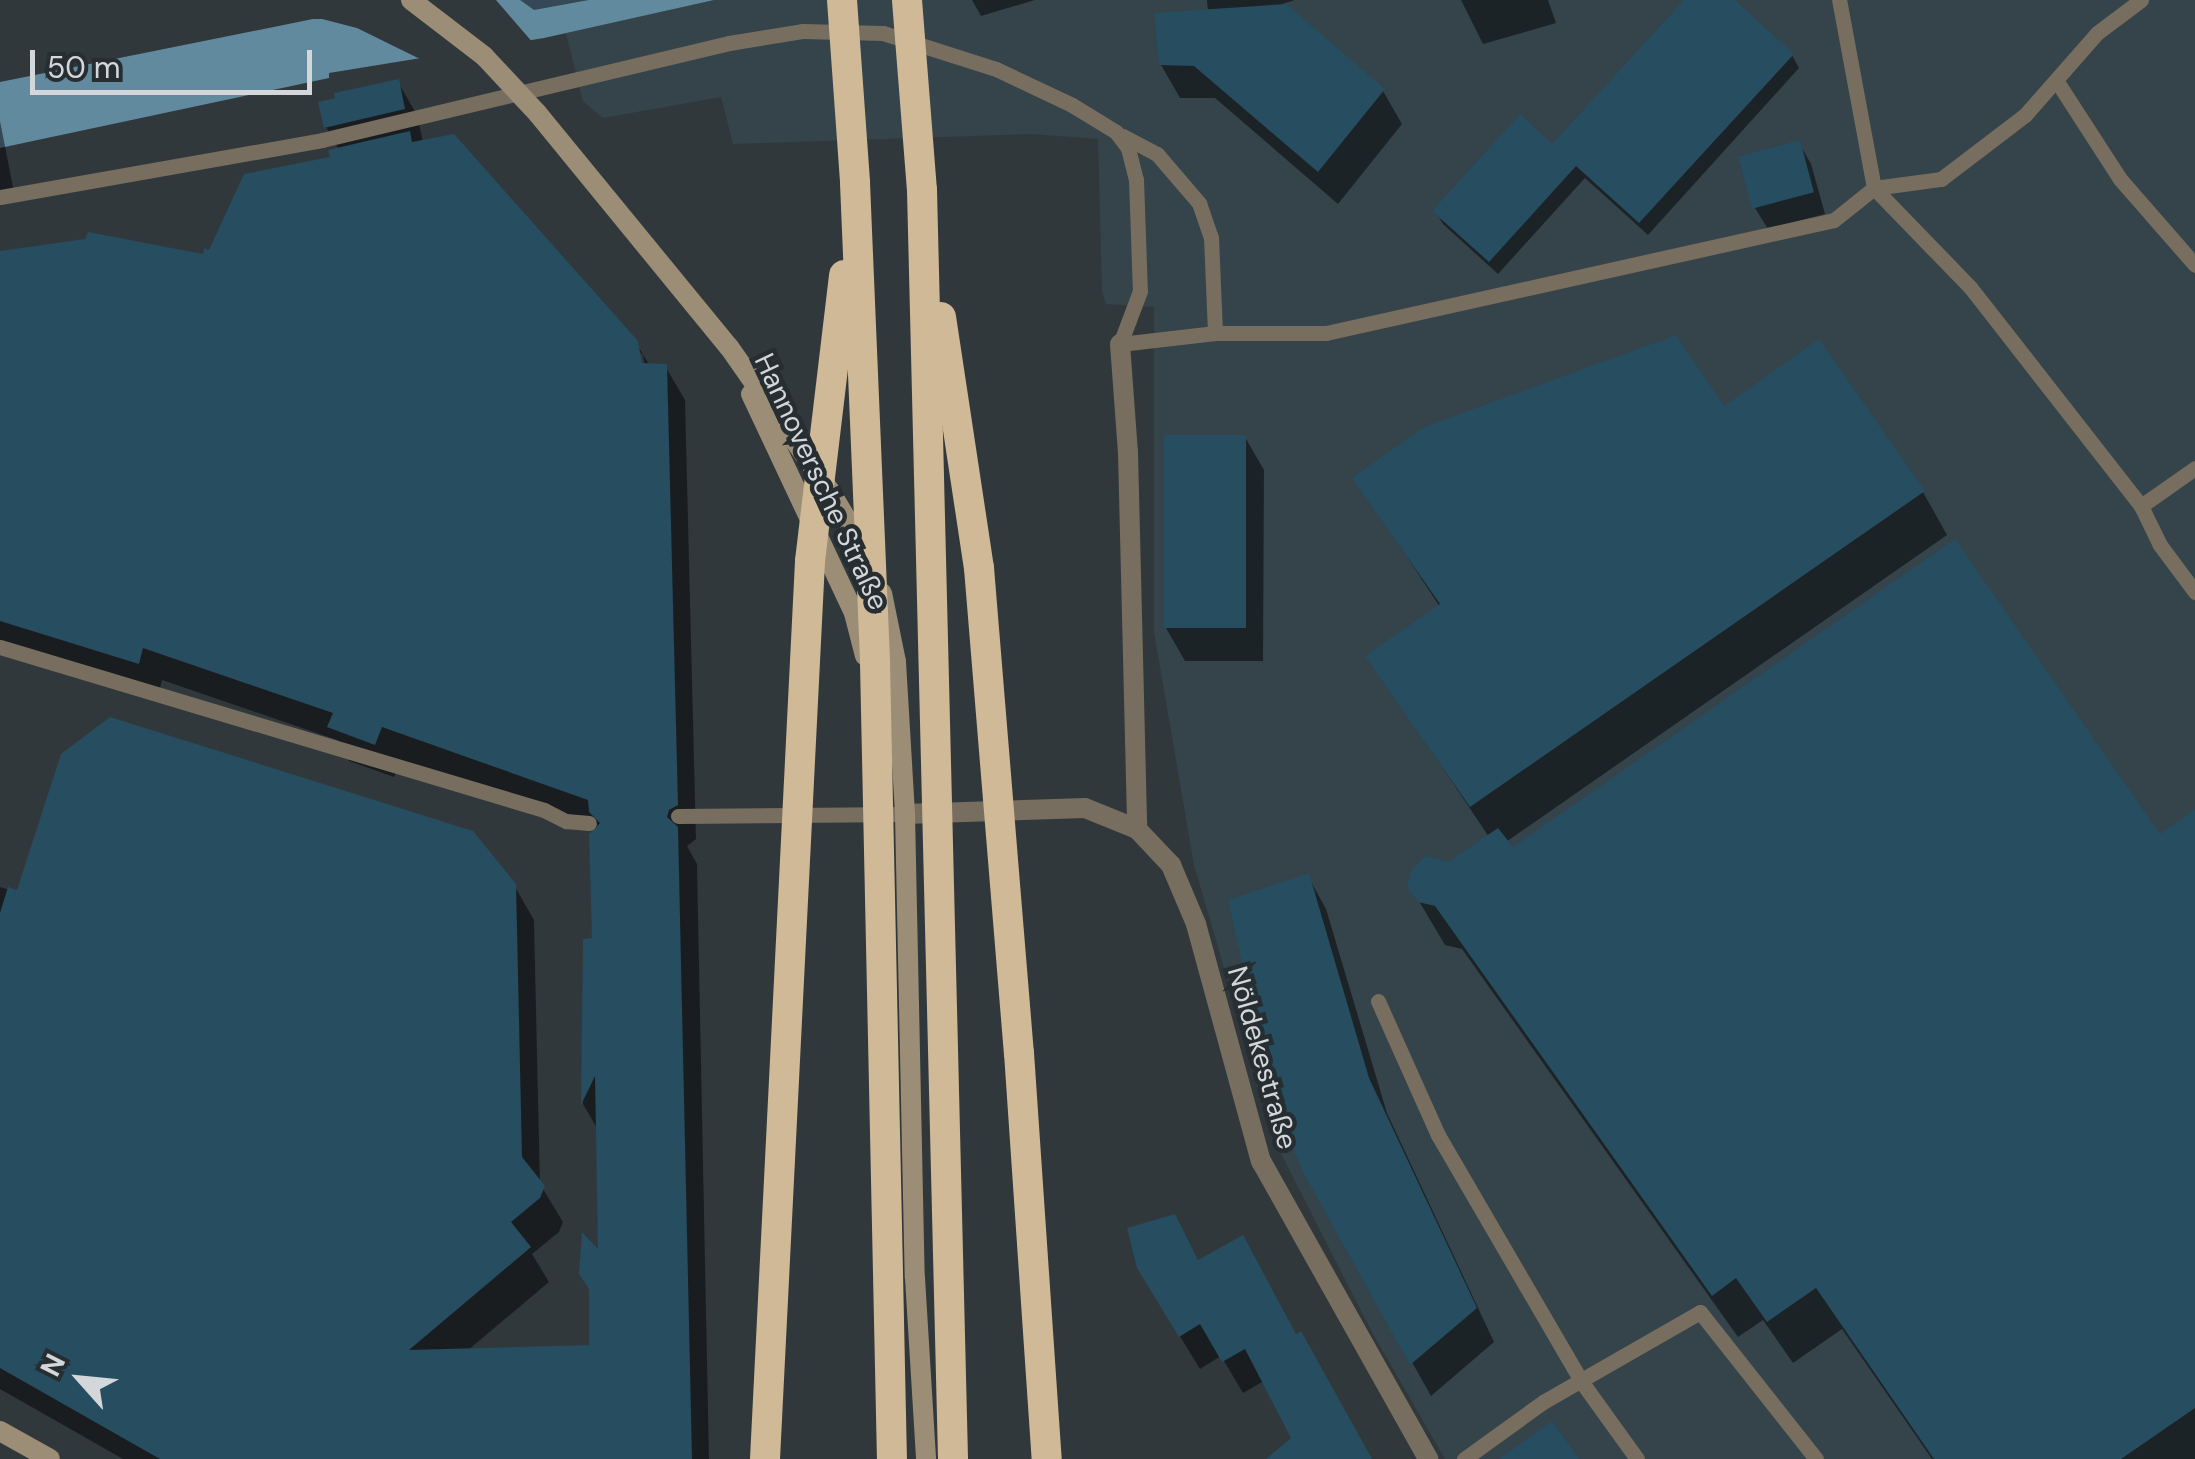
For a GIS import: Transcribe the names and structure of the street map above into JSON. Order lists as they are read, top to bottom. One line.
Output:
{"streets":{"main road":["Hannoversche Straße"],"street":["Nöldekestraße"]},"crossings":[["Hannoversche Straße","Nöldekestraße"]],"scale_bar":"50 m","north":"top left"}
